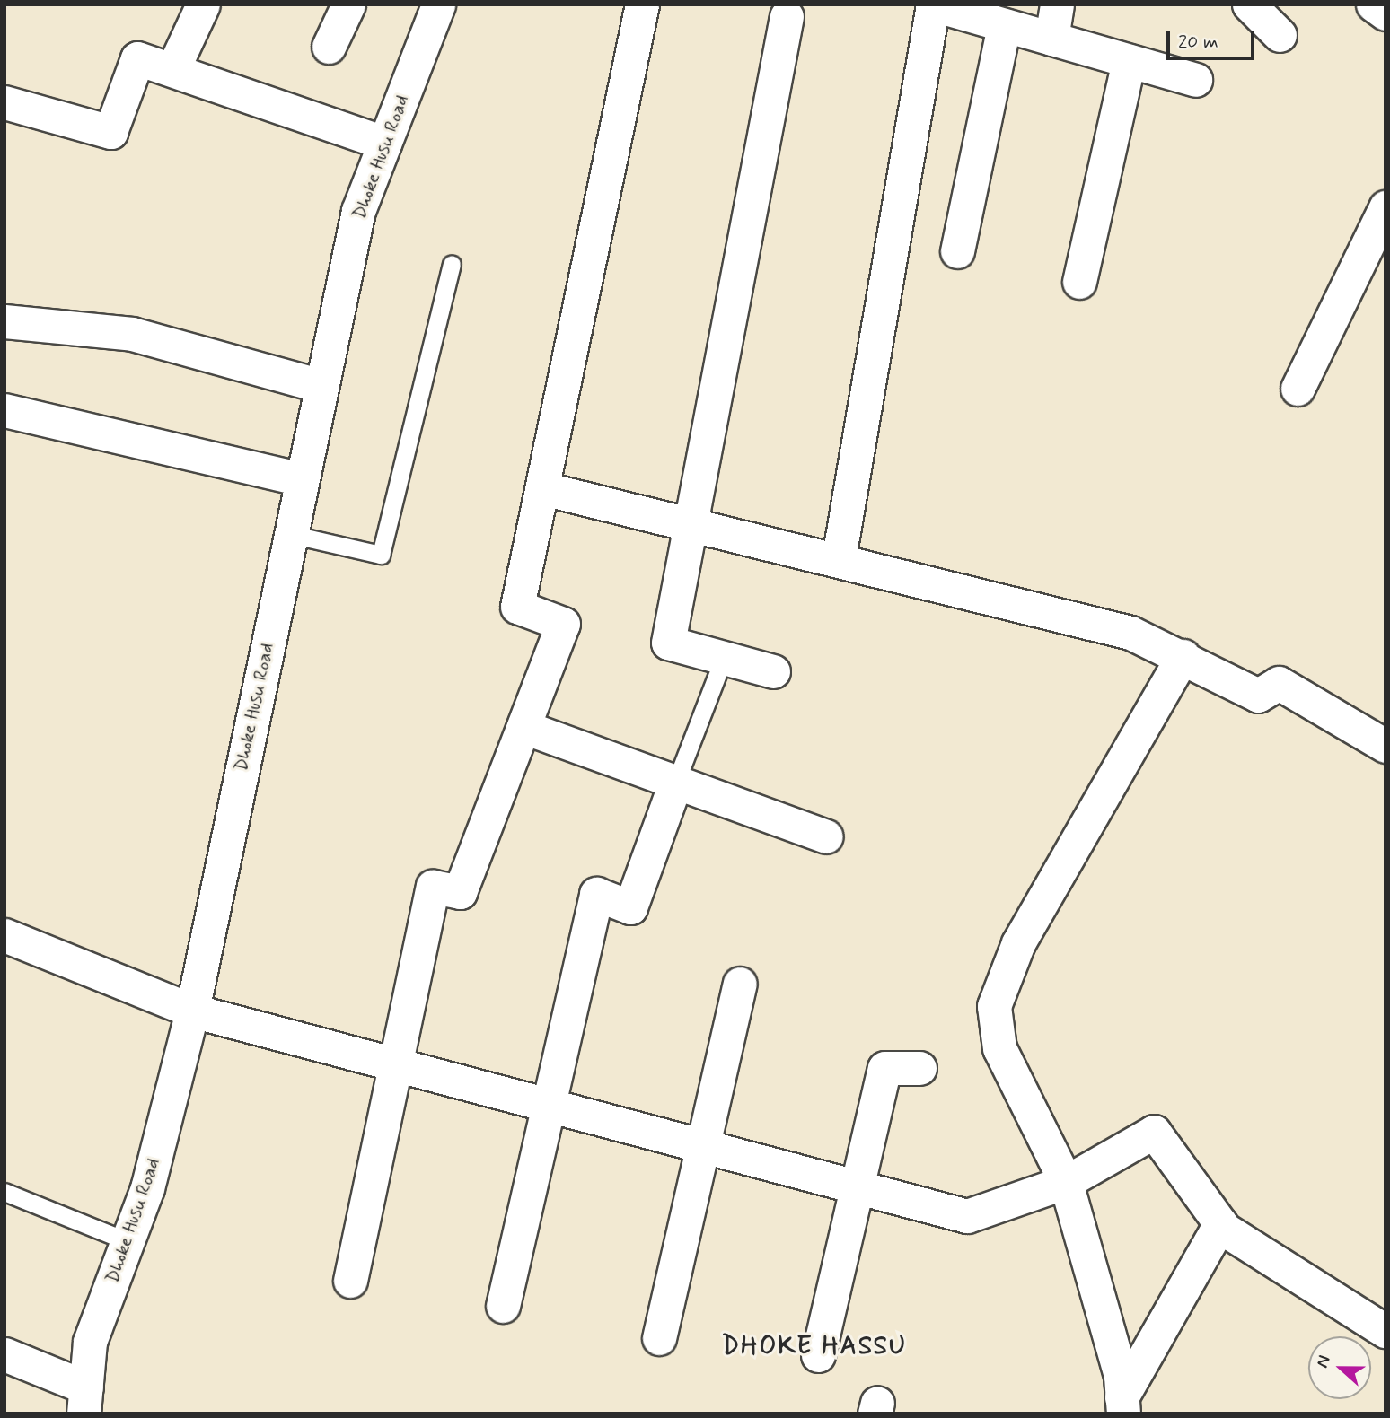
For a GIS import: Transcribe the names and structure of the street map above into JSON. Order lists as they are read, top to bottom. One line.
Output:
{"streets":{"street":["Dhoke Husu Road"]},"districts":["DHOKE HASSU"],"scale_bar":"20 m","north":"left"}
